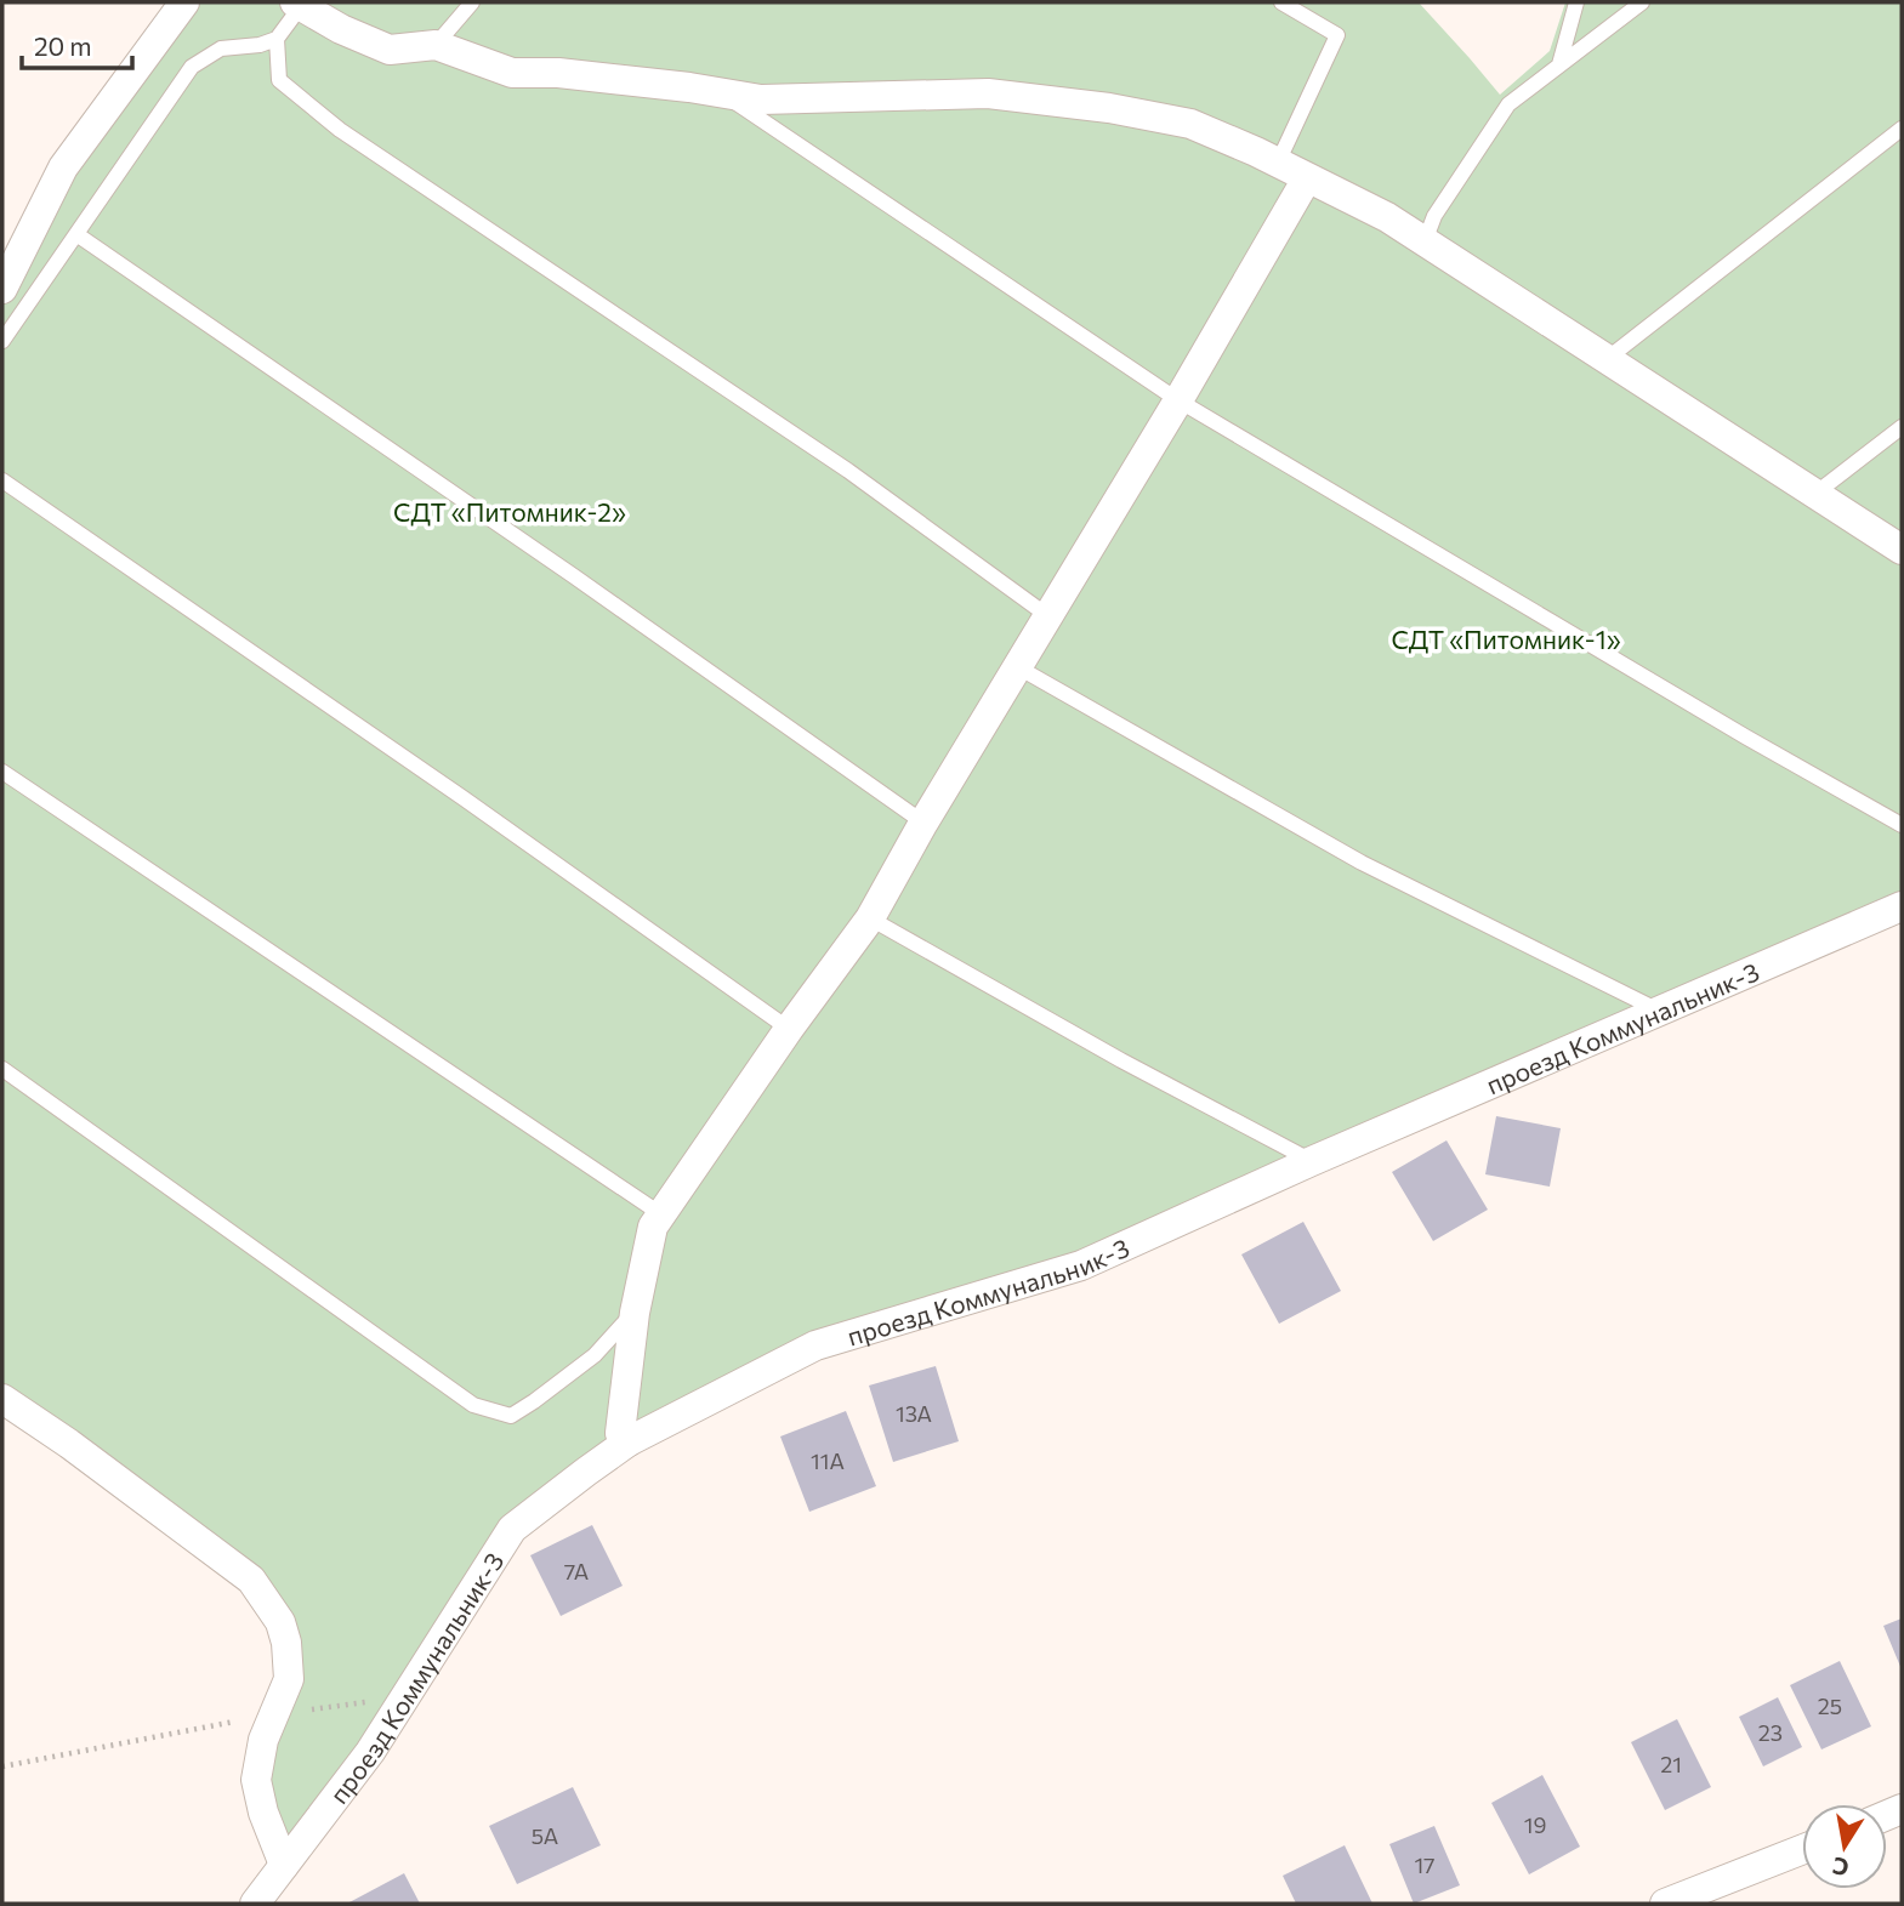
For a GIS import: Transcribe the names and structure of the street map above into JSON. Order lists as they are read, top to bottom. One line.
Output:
{"streets":{"street":["проезд Коммунальник-3"]},"parks":["СДТ «Питомник-2»","СДТ «Питомник-1»"],"house_numbers":["13А","11А","7А","25","23","21","19","5А","17"],"scale_bar":"20 m","north":"bottom"}
